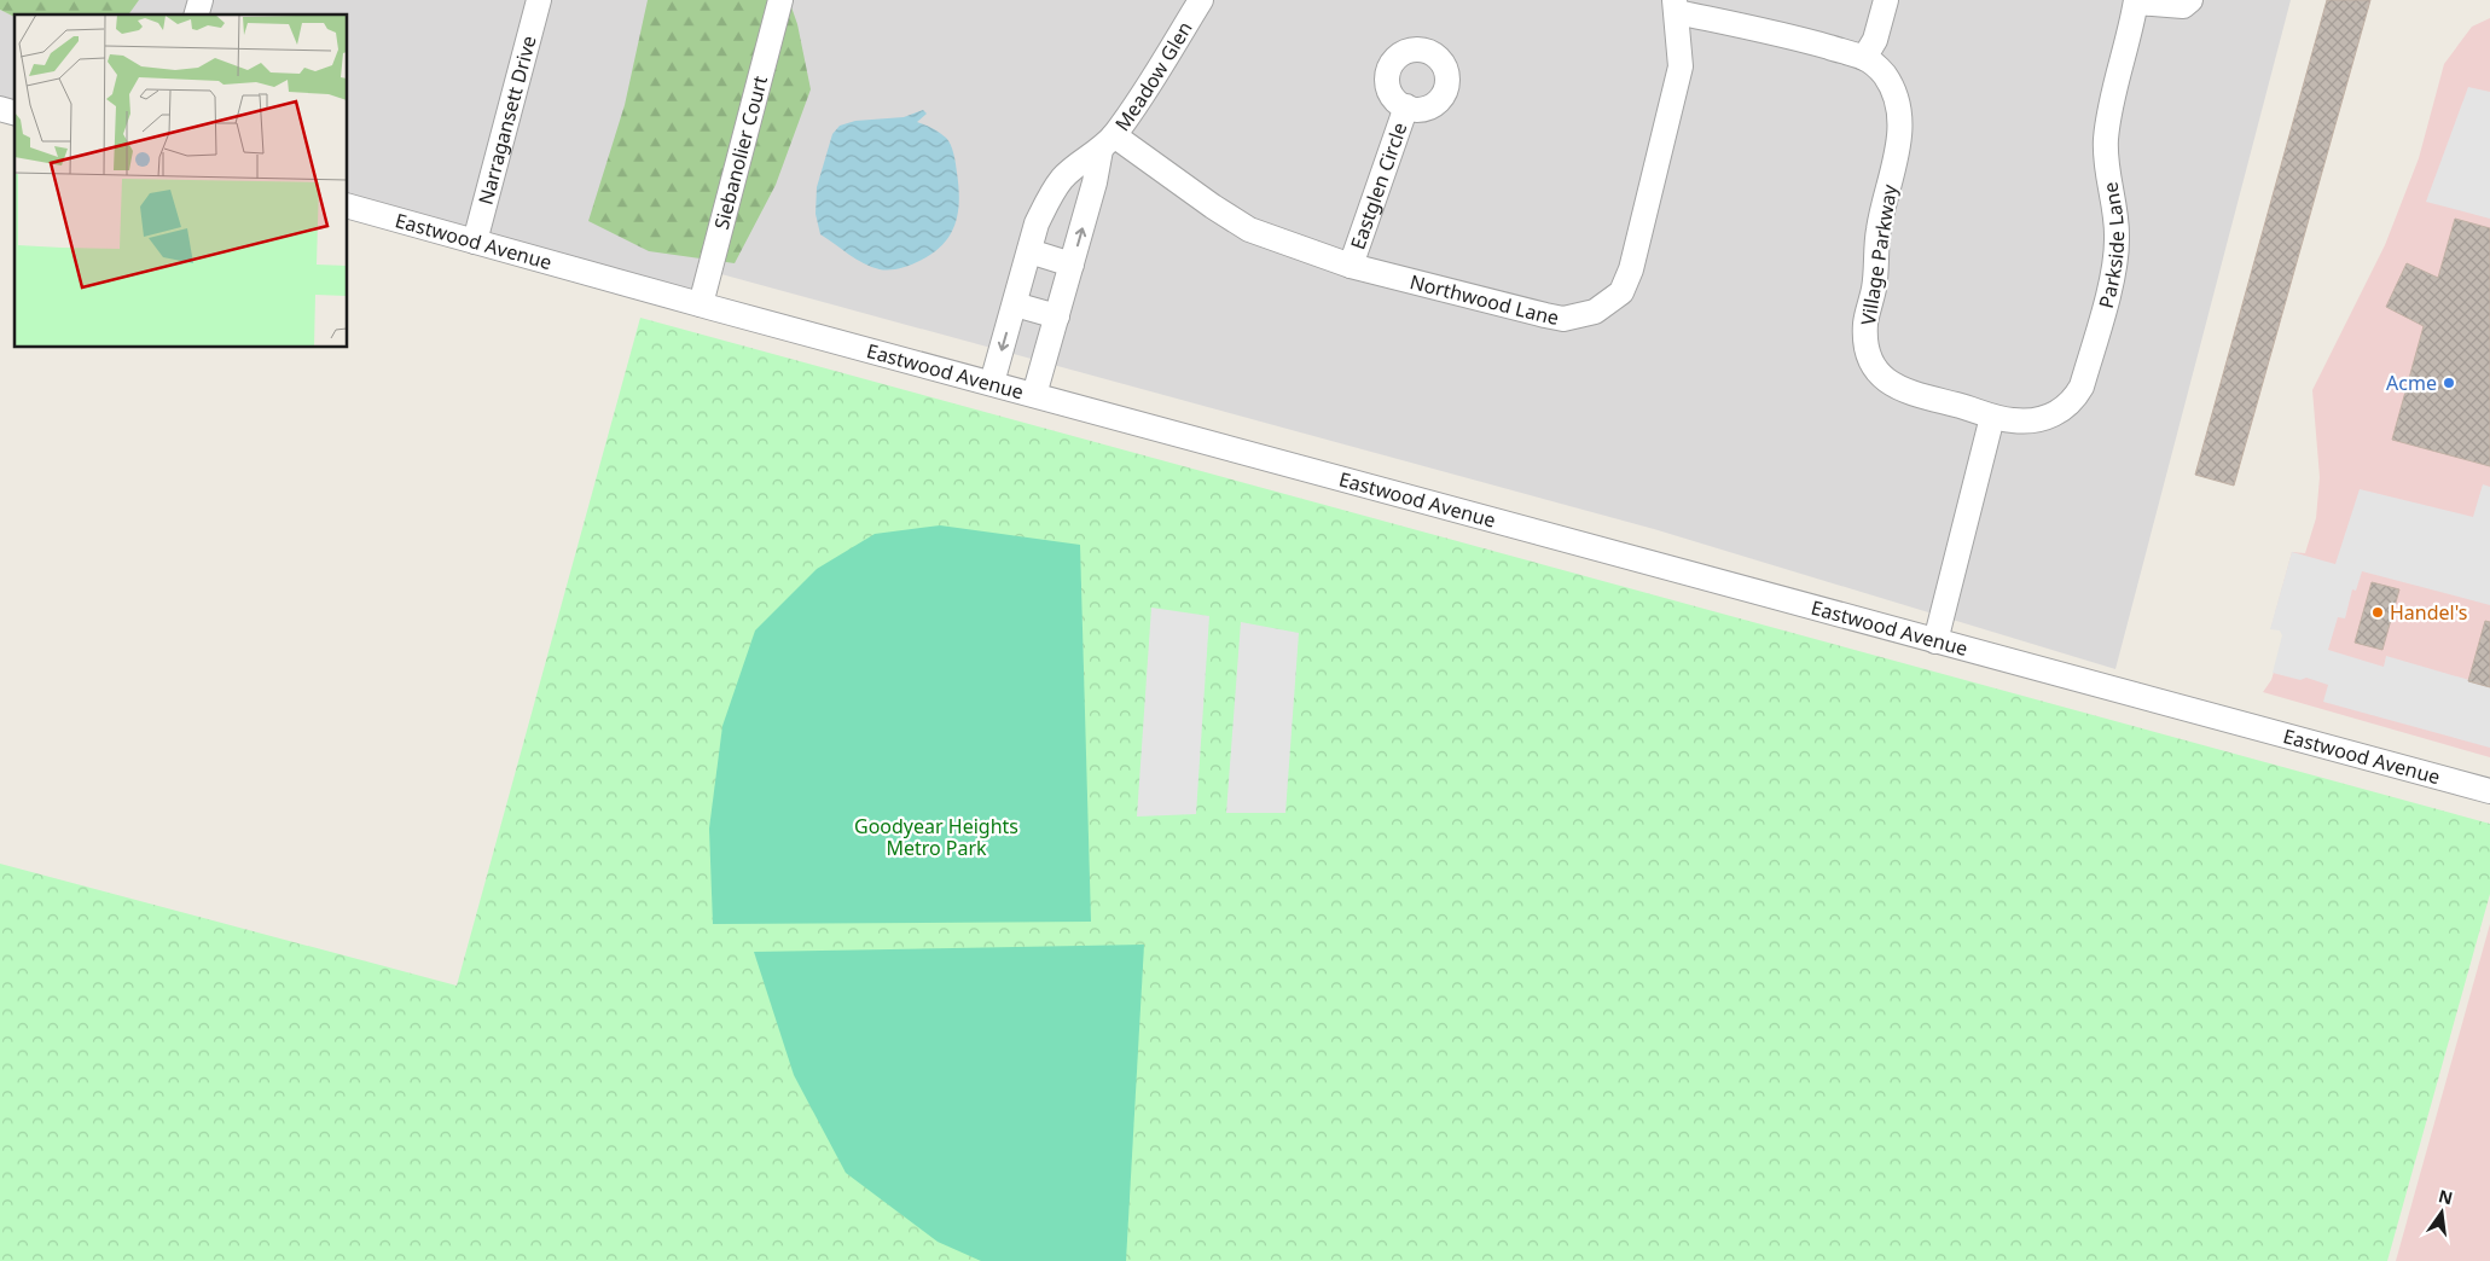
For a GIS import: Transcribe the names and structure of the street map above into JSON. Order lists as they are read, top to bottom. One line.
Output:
{"streets":{"street":["Meadow Glen","Narragansett Drive","Siebanolier Court","Eastglen Circle","Eastwood Avenue","Parkside Lane","Village Parkway","Northwood Lane"]},"crossings":[["Meadow Glen","Eastwood Avenue"],["Meadow Glen","Northwood Lane"],["Narragansett Drive","Eastwood Avenue"],["Siebanolier Court","Eastwood Avenue"],["Eastglen Circle","Northwood Lane"],["Parkside Lane","Village Parkway"],["Village Parkway","Northwood Lane"]],"parks":["Goodyear Heights Metro Park"],"places":["Acme","Handel's"],"north":"top"}
